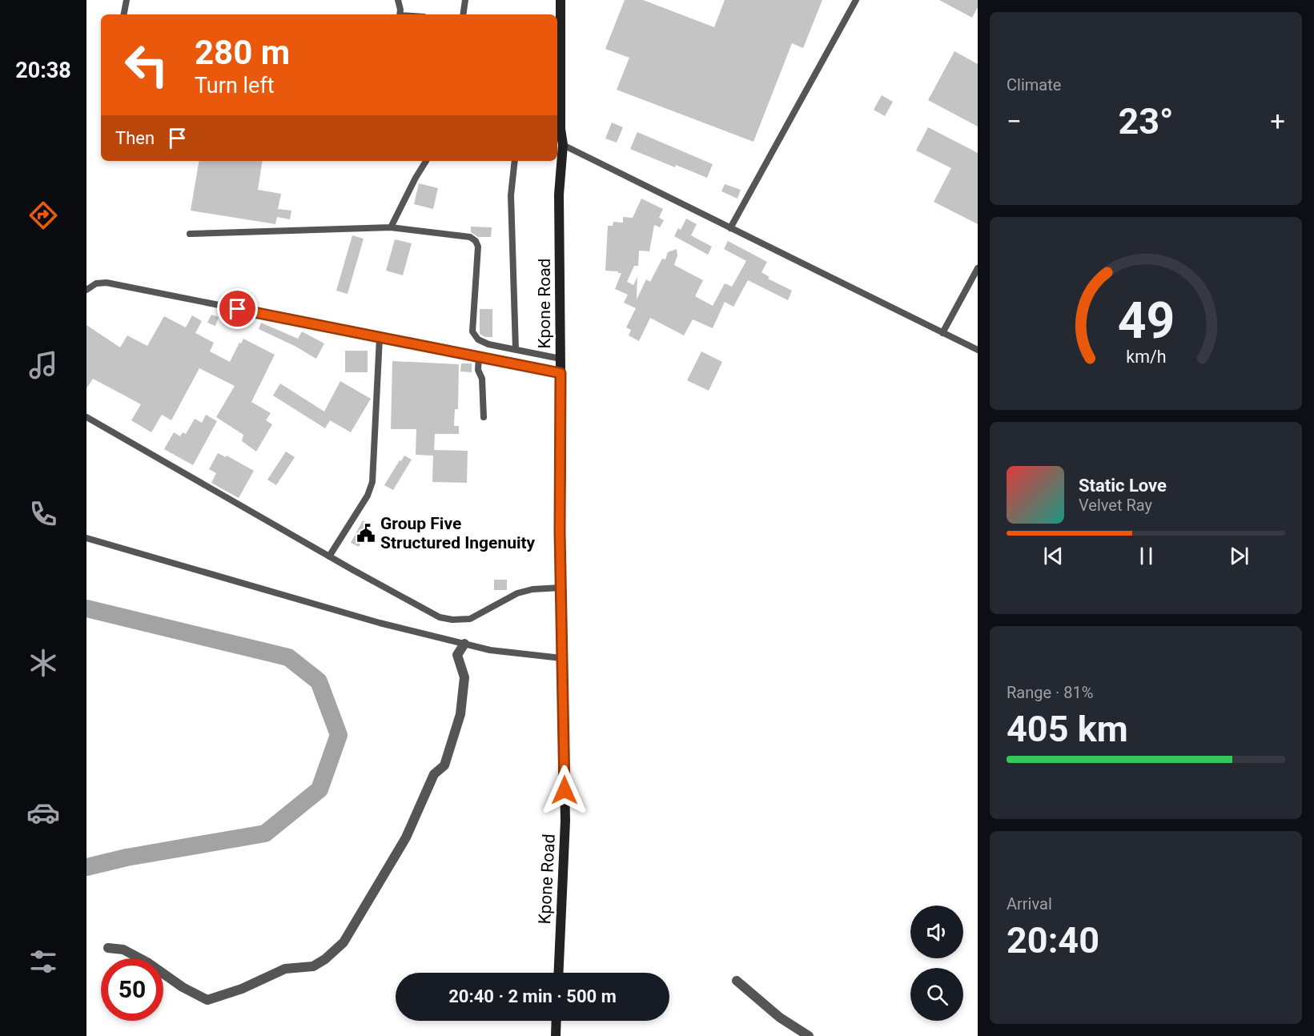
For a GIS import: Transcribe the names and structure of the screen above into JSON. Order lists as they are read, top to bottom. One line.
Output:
{"streets":{"main road":["Kpone Road"]},"places":{"public building":["Group Five Structured Ingenuity"]},"page":{"tabs":"20:38","tile":["Climate",["Range · 81%","405 km"],["Arrival","20:40"]],"turn":["280 m","Turn left"],"heat":["−","23°","+"],"then":"Then","song":["Static Love","Velvet Ray"],"limit":"50","trip":"20:40 · 2 min · 500 m","gauge":["49","km/h"]}}
